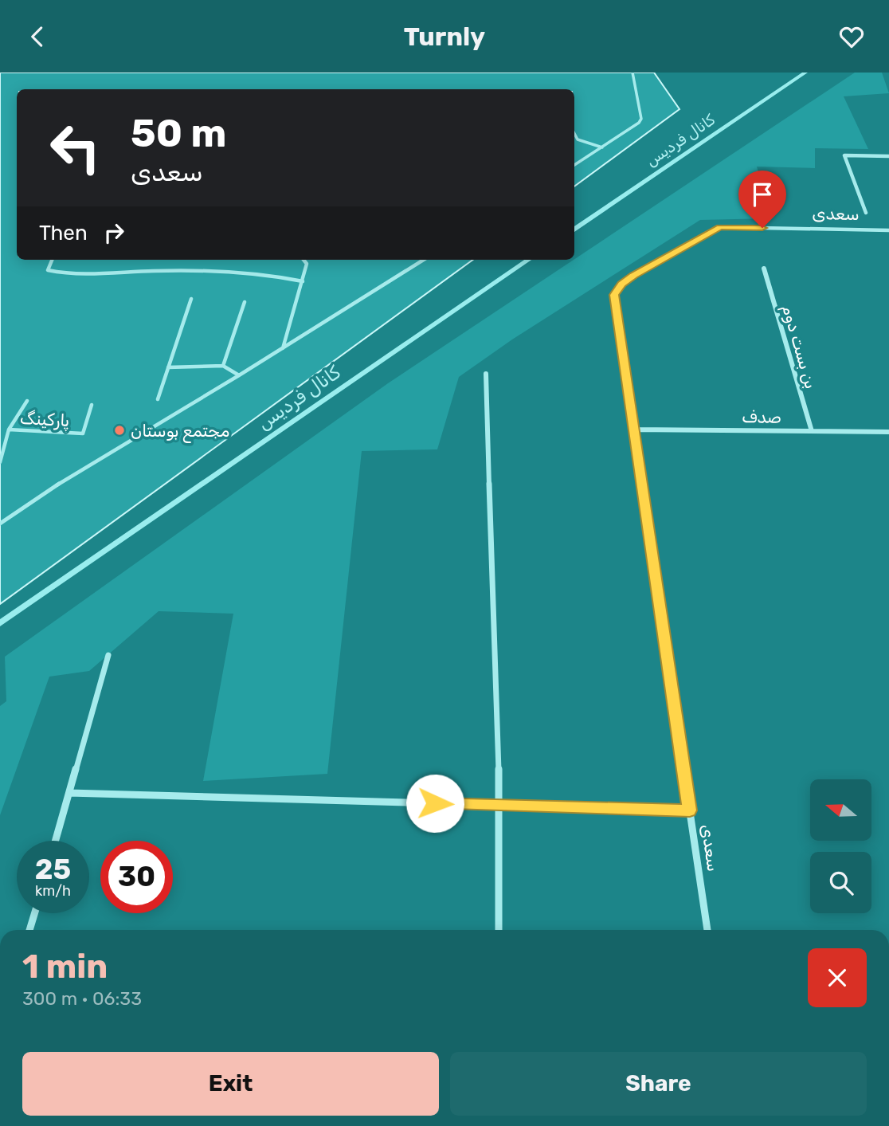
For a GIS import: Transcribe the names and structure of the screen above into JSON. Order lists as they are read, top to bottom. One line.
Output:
{"streets":{"street":["سعدی","بن بست دوم","صدف"],"lane":["پارکینگ"]},"crossings":[["سعدی","صدف"],["بن بست دوم","صدف"]],"water":["کانال فردیس"],"places":["مجتمع بوستان"],"north":"left","page":{"header":"Turnly","turn":["50 m","سعدی"],"then":"Then","speed":"25 km/h","limit":"30","heading":["1 min","300 m · 06:33"],"buttons":["Exit","Share"]}}
